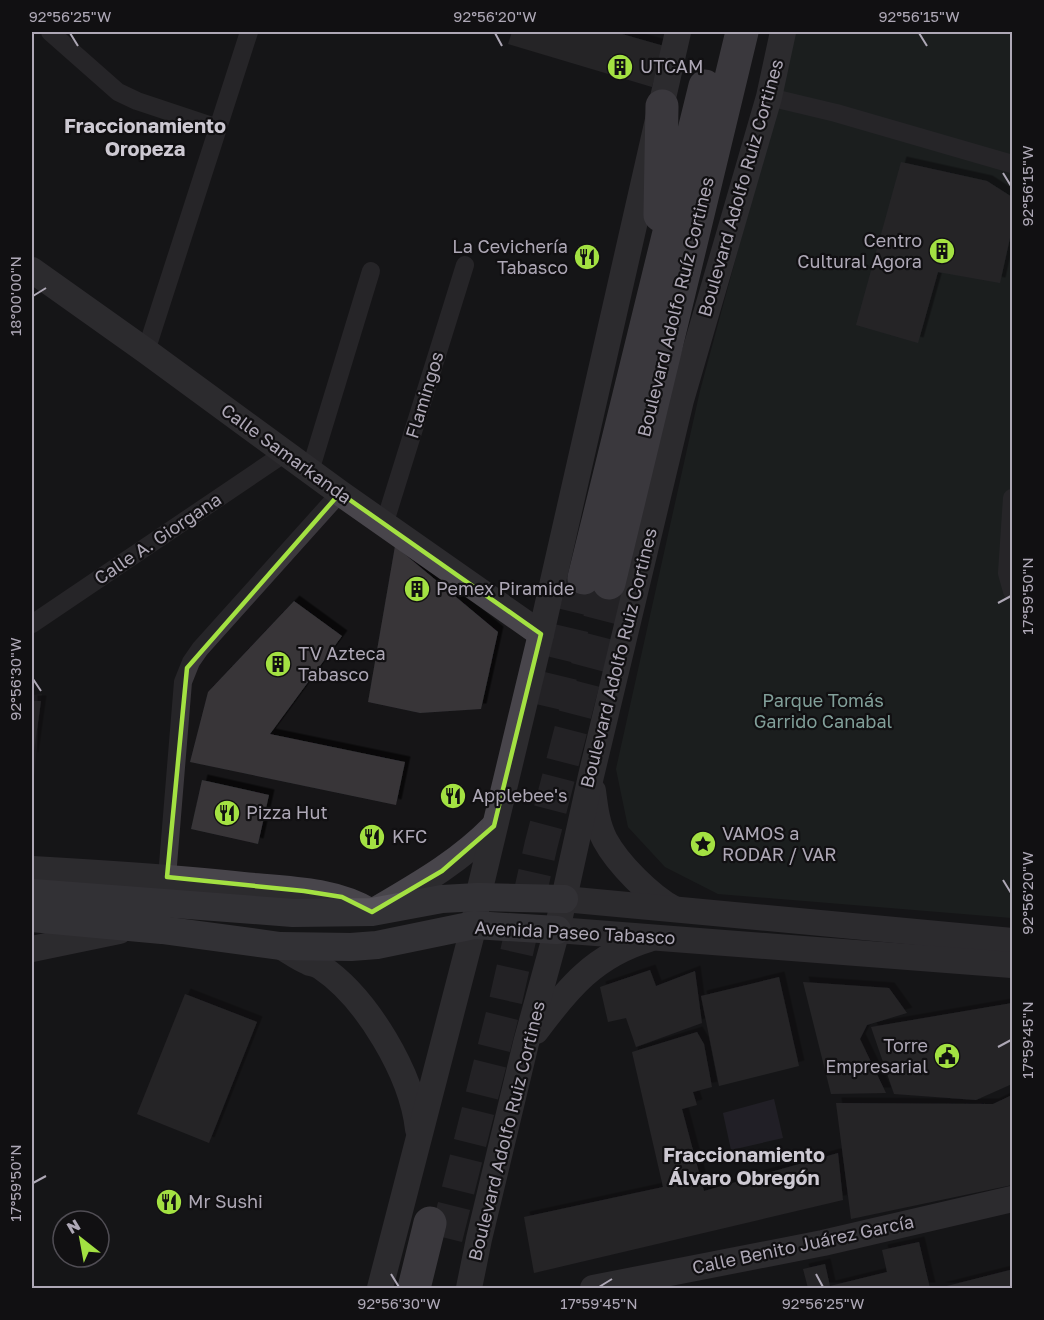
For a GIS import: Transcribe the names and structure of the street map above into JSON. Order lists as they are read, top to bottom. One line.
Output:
{"streets":{"highway":["Boulevard Adolfo Ruíz Cortines"],"main road":["Boulevard Adolfo Ruiz Cortines","Calle Samarkanda","Avenida Paseo Tabasco","Calle Benito Juárez García"],"street":["Flamingos","Calle A. Giorgana"]},"crossings":[["Boulevard Adolfo Ruiz Cortines","Avenida Paseo Tabasco"],["Flamingos","Calle Samarkanda"],["Calle Samarkanda","Calle A. Giorgana"]],"districts":["Fraccionamiento Oropeza","Fraccionamiento Álvaro Obregón"],"parks":["Parque Tomás Garrido Canabal"],"places":{"building":["UTCAM","Centro Cultural Agora","Pemex Piramide","TV Azteca Tabasco"],"restaurant":["La Cevichería Tabasco","Applebee's","Pizza Hut","KFC","Mr Sushi"],"place":["VAMOS a RODAR / VAR"],"public building":["Torre Empresarial"]},"north":"top left","coordinates":["92°56'25\"W","92°56'20\"W","92°56'15\"W","18°00'00\"N","17°59'50\"N","92°56'30\"W","17°59'45\"N"]}
